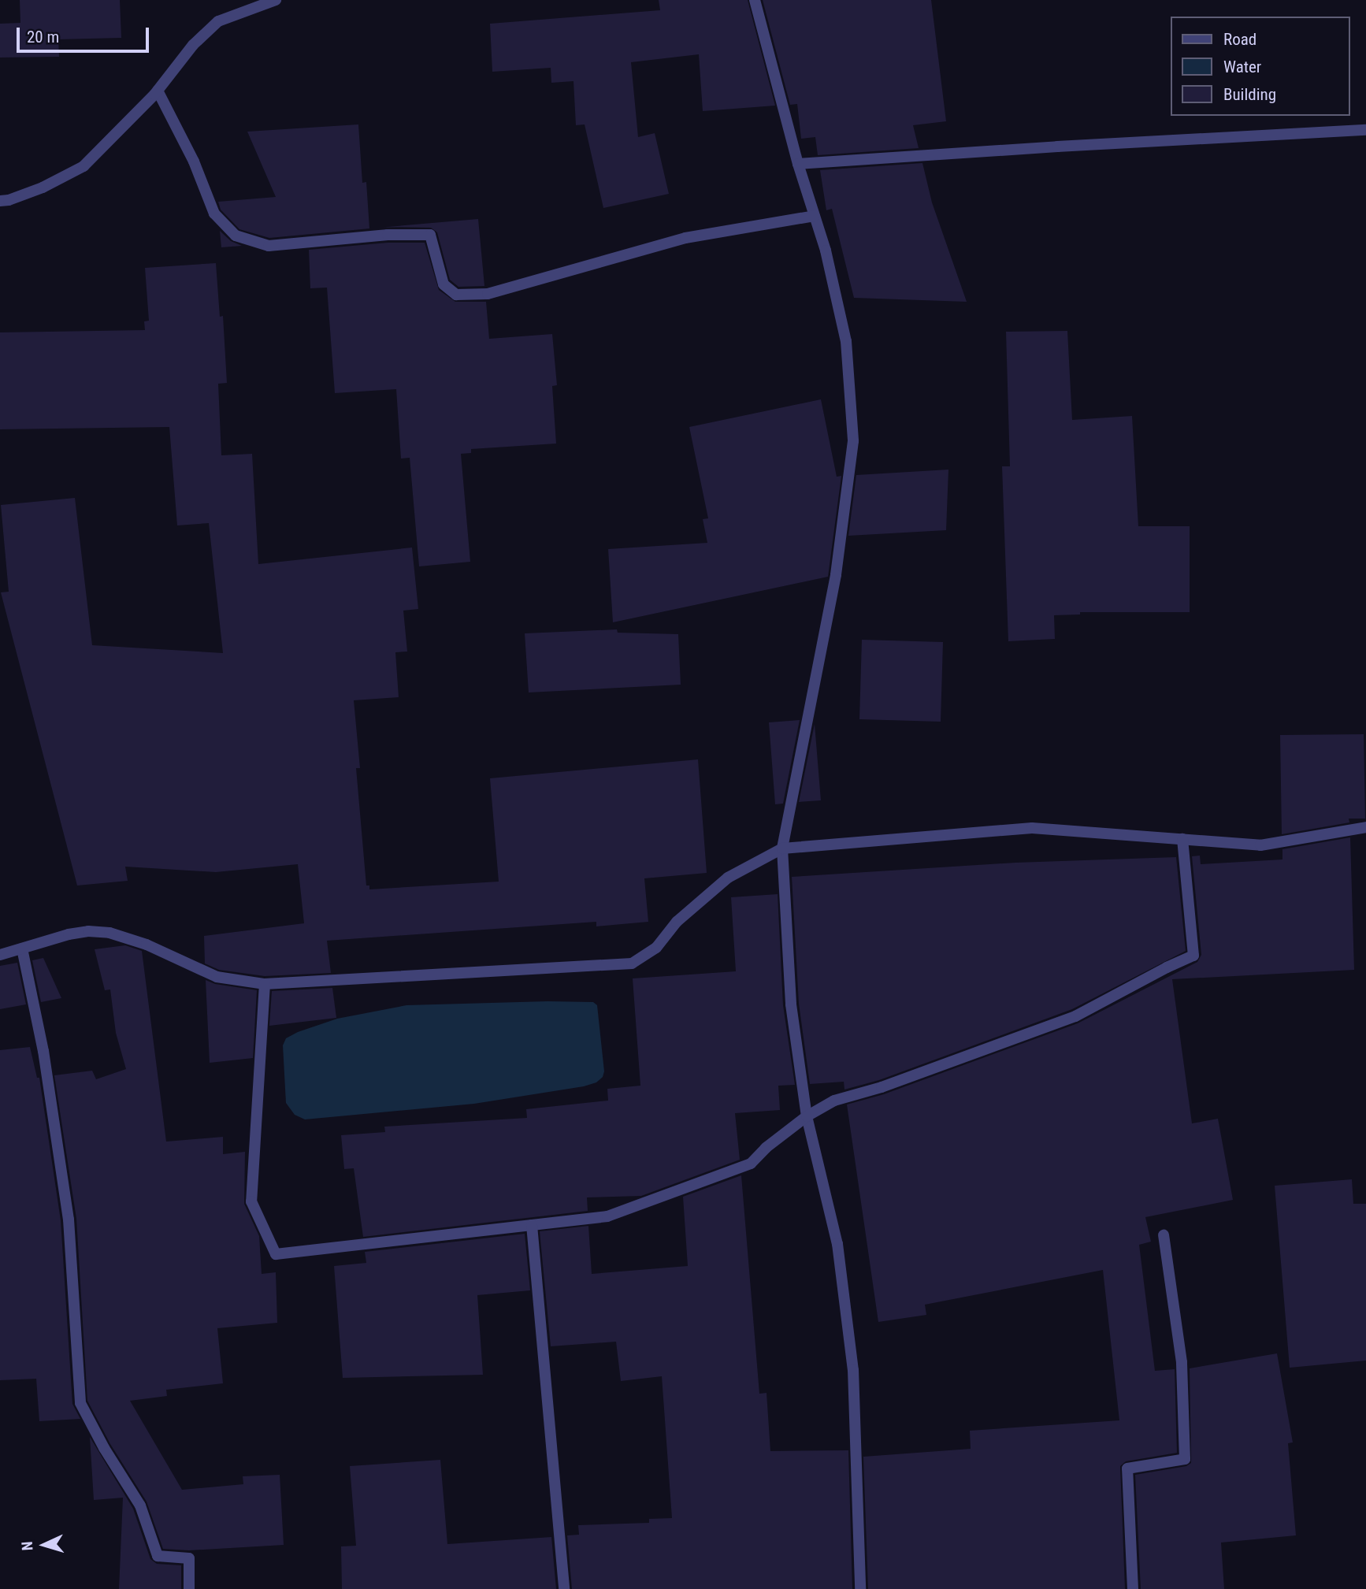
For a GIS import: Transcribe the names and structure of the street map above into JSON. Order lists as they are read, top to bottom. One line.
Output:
{"legend":["Road","Water","Building"],"scale_bar":"20 m","north":"left"}
